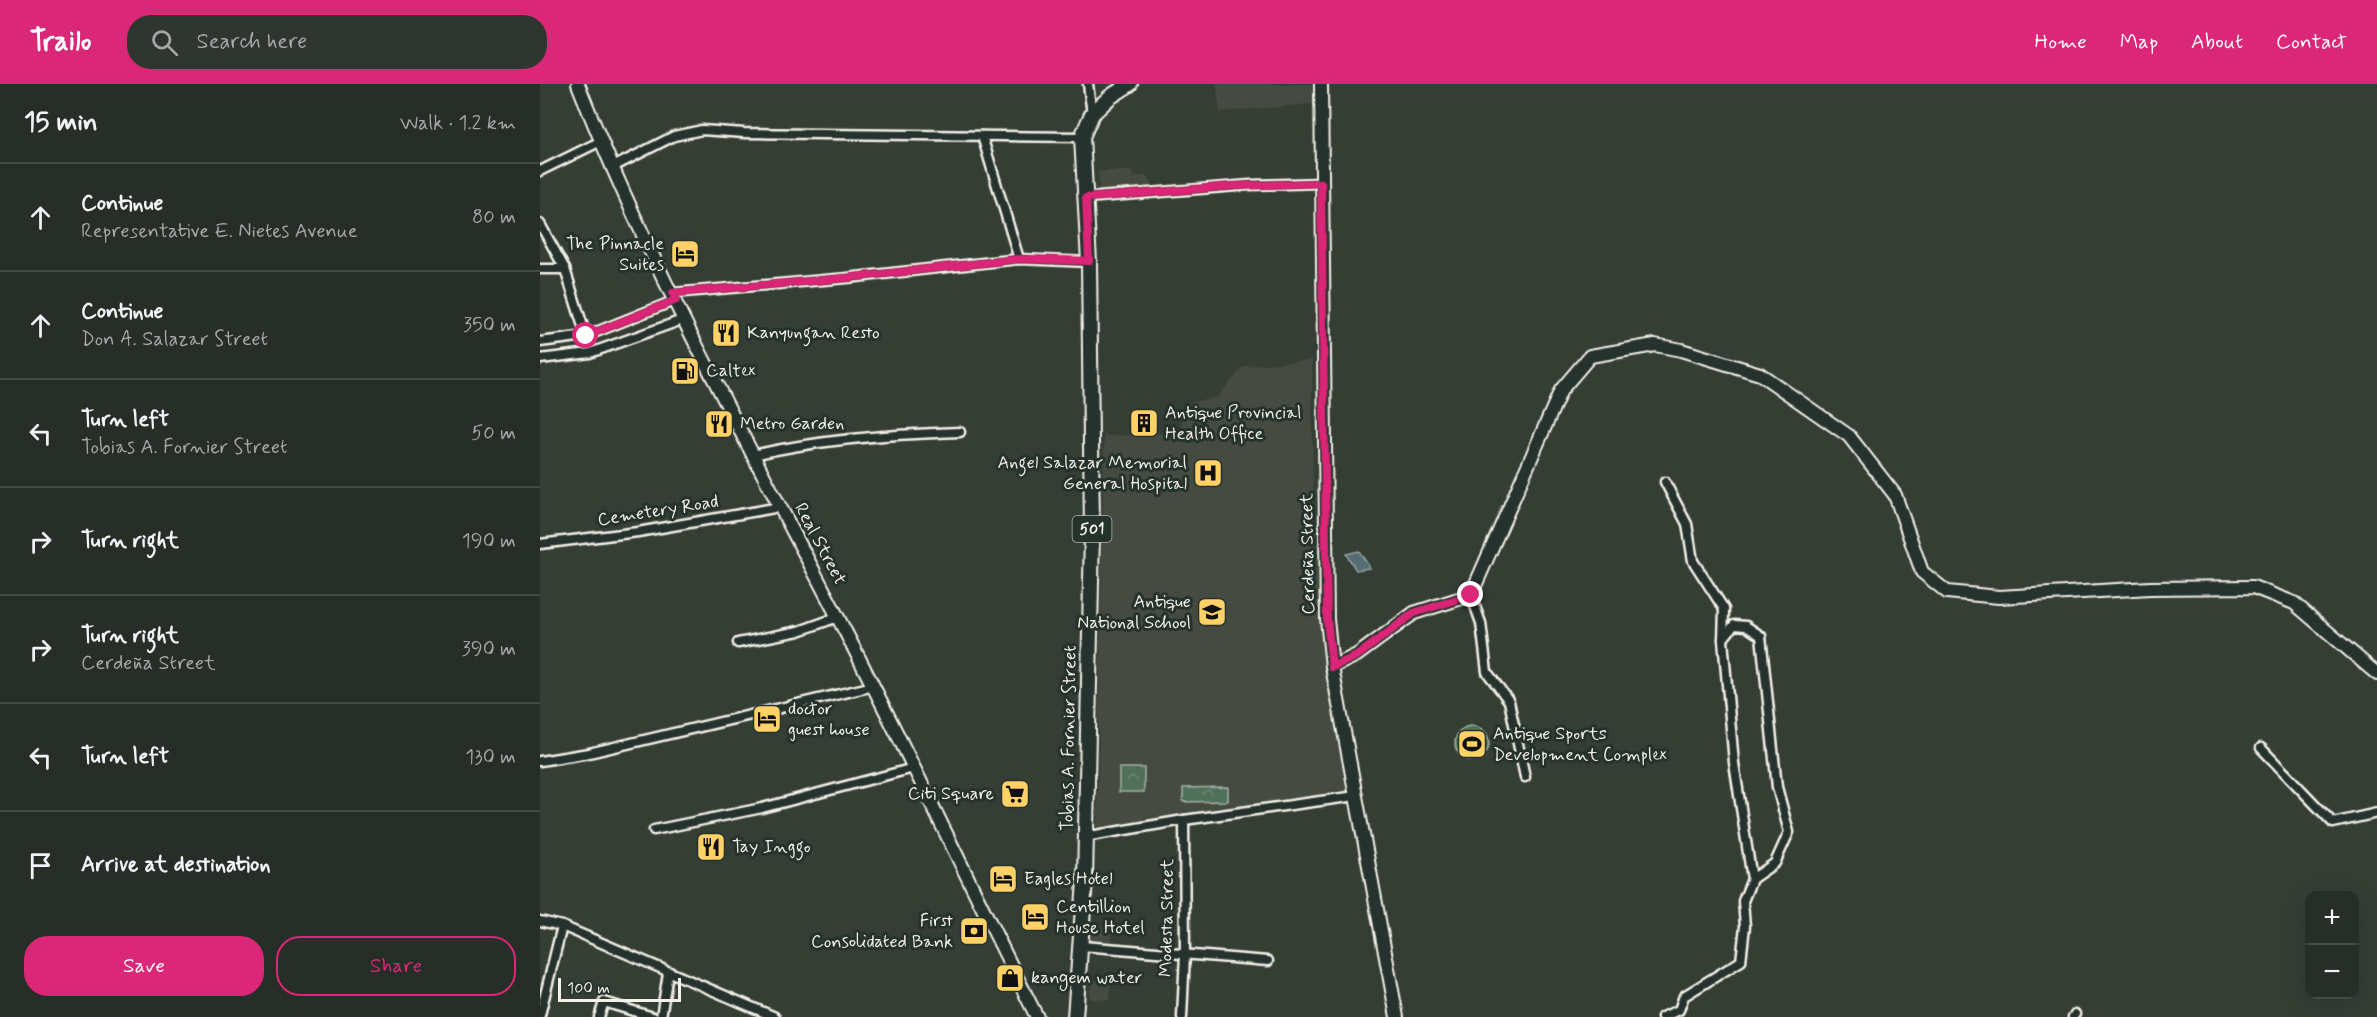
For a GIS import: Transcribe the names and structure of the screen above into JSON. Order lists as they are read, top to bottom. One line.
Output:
{"streets":{"main road":["501","Real Street","Cerdeña Street","Tobias A. Fornier Street"],"street":["Cemetery Road","Modesta Street"]},"crossings":[["Cemetery Road","Real Street"]],"places":{"hotel":["The Pinnacle Suites","doctor guest house","Eagles Hotel","Centillion House Hotel"],"restaurant":["Kanyungan Resto","Metro Garden","Tay Inggo"],"fuel station":["Caltex"],"building":["Antique Provincial Health Office"],"hospital":["Angel Salazar Memorial General Hospital"],"school or university":["Antique National School"],"sports":["Antique Sports Development Complex"],"supermarket":["Citi Square"],"bank":["First Consolidated Bank"],"shop":["kangem water"]},"scale_bar":"100 m","page":{"header":"Trailo","search":"Search here","nav":["Home","Map","About","Contact"],"heading":["15 min","Walk · 1.2 km"],"list":[["Continue","Representative E. Nietes Avenue","80 m"],["Continue","Don A. Salazar Street","350 m"],["Turn left","Tobias A. Fornier Street","50 m"],["Turn right","190 m"],["Turn right","Cerdeña Street","390 m"],["Turn left","130 m"],"Arrive at destination"],"map_buttons":["+","−"],"buttons":["Save","Share"],"scale":"100 m"}}
